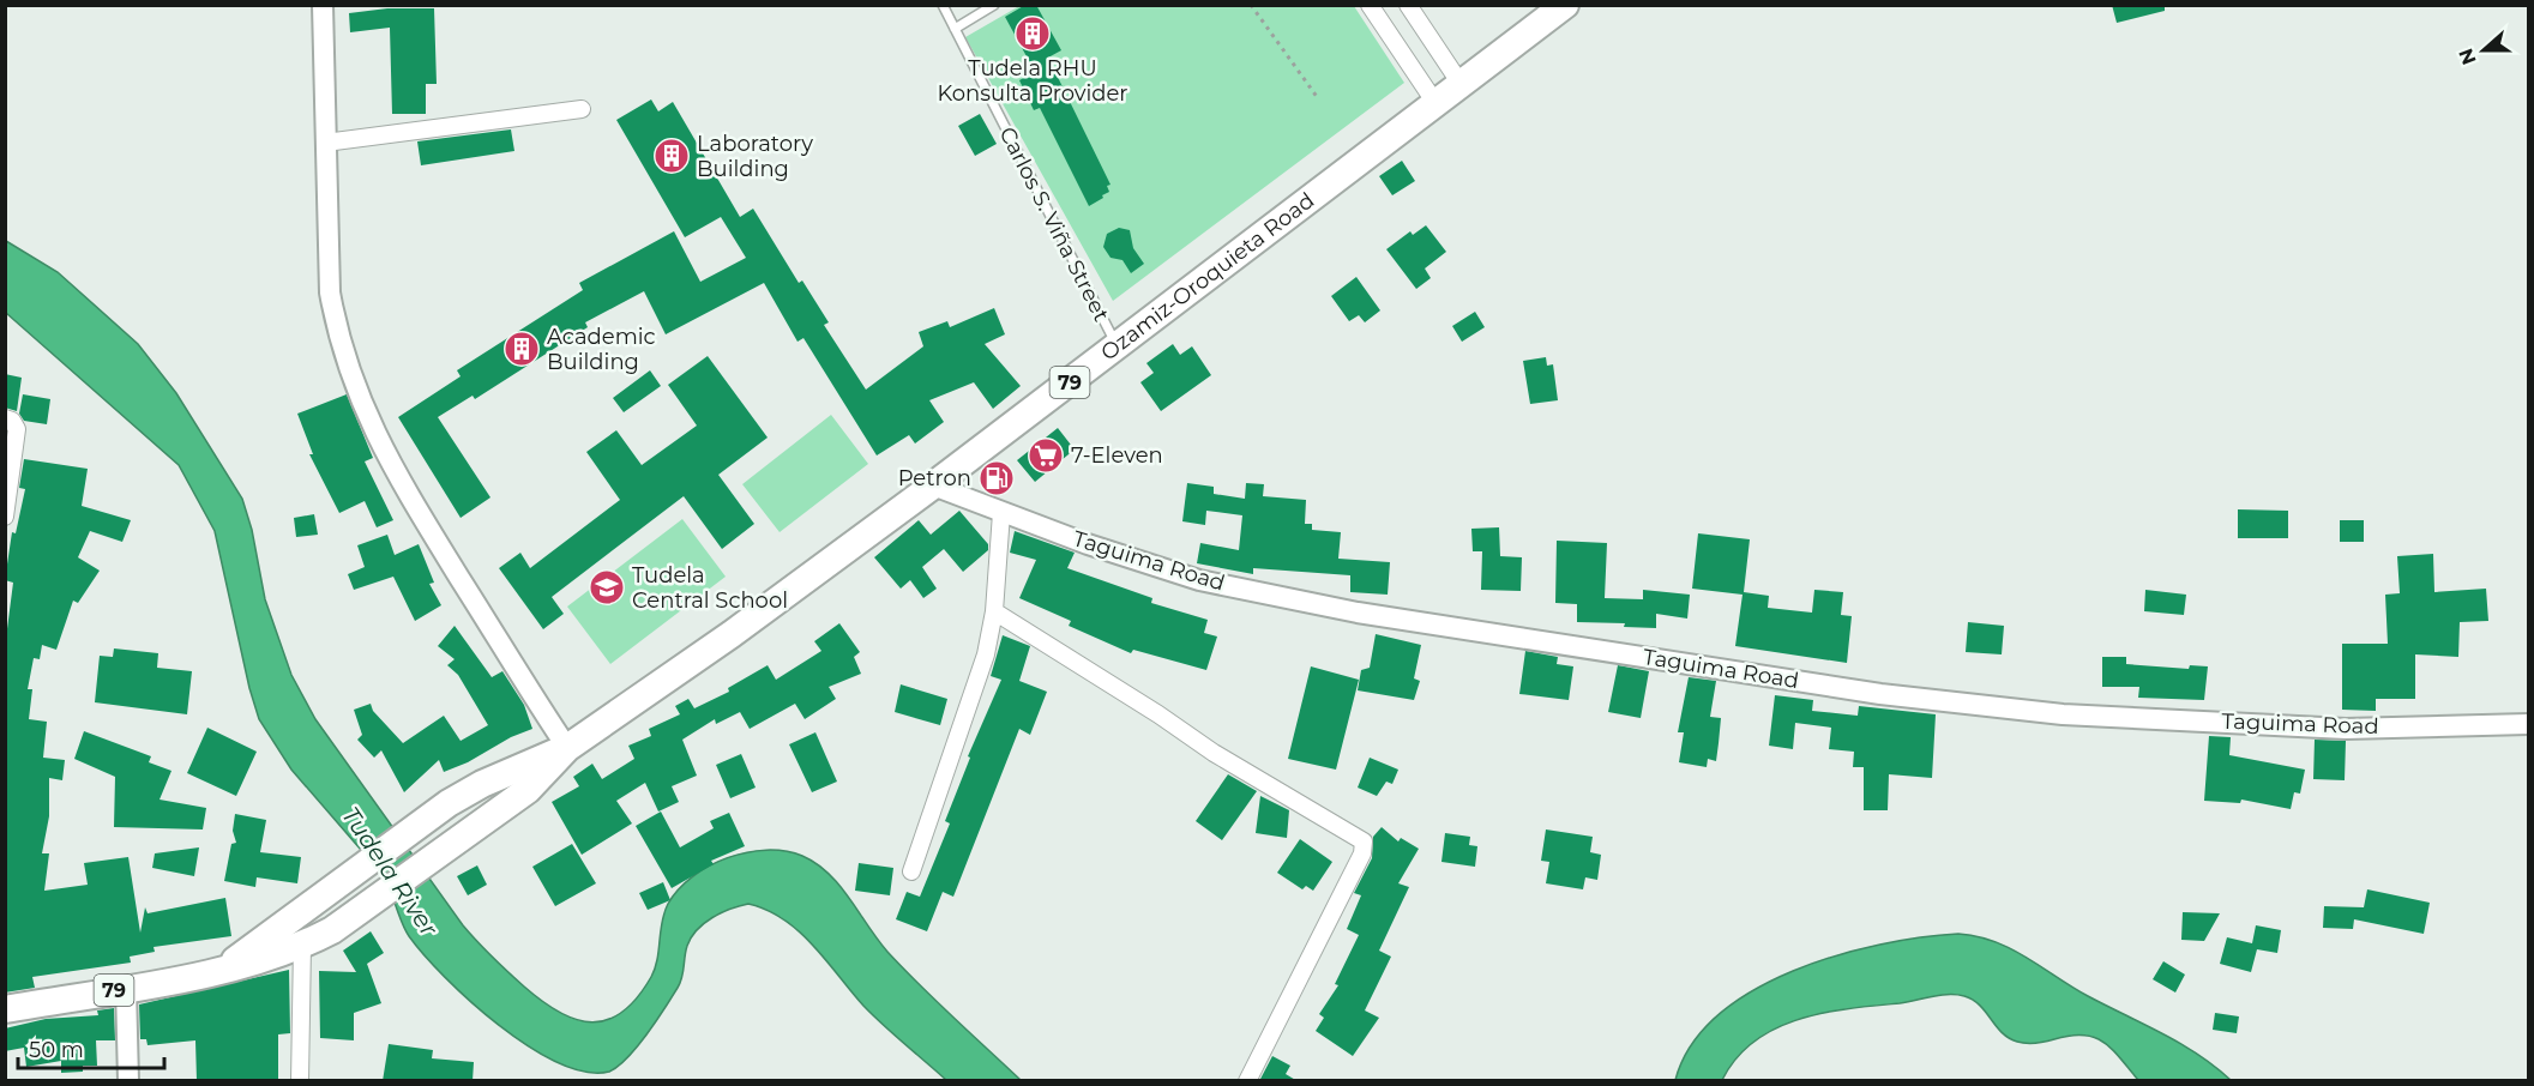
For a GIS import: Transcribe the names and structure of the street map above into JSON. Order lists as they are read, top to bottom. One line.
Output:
{"streets":{"highway":["Ozamiz-Oroquieta Road","79"],"street":["Taguima Road"],"lane":["Carlos S. Viña Street"]},"crossings":[["Carlos S. Viña Street","Ozamiz-Oroquieta Road"],["Ozamiz-Oroquieta Road","Taguima Road"]],"water":["Tudela River"],"places":{"building":["Tudela RHU Konsulta Provider","Laboratory Building","Academic Building"],"supermarket":["7-Eleven"],"fuel station":["Petron"],"school or university":["Tudela Central School"]},"scale_bar":"50 m","north":"left"}
